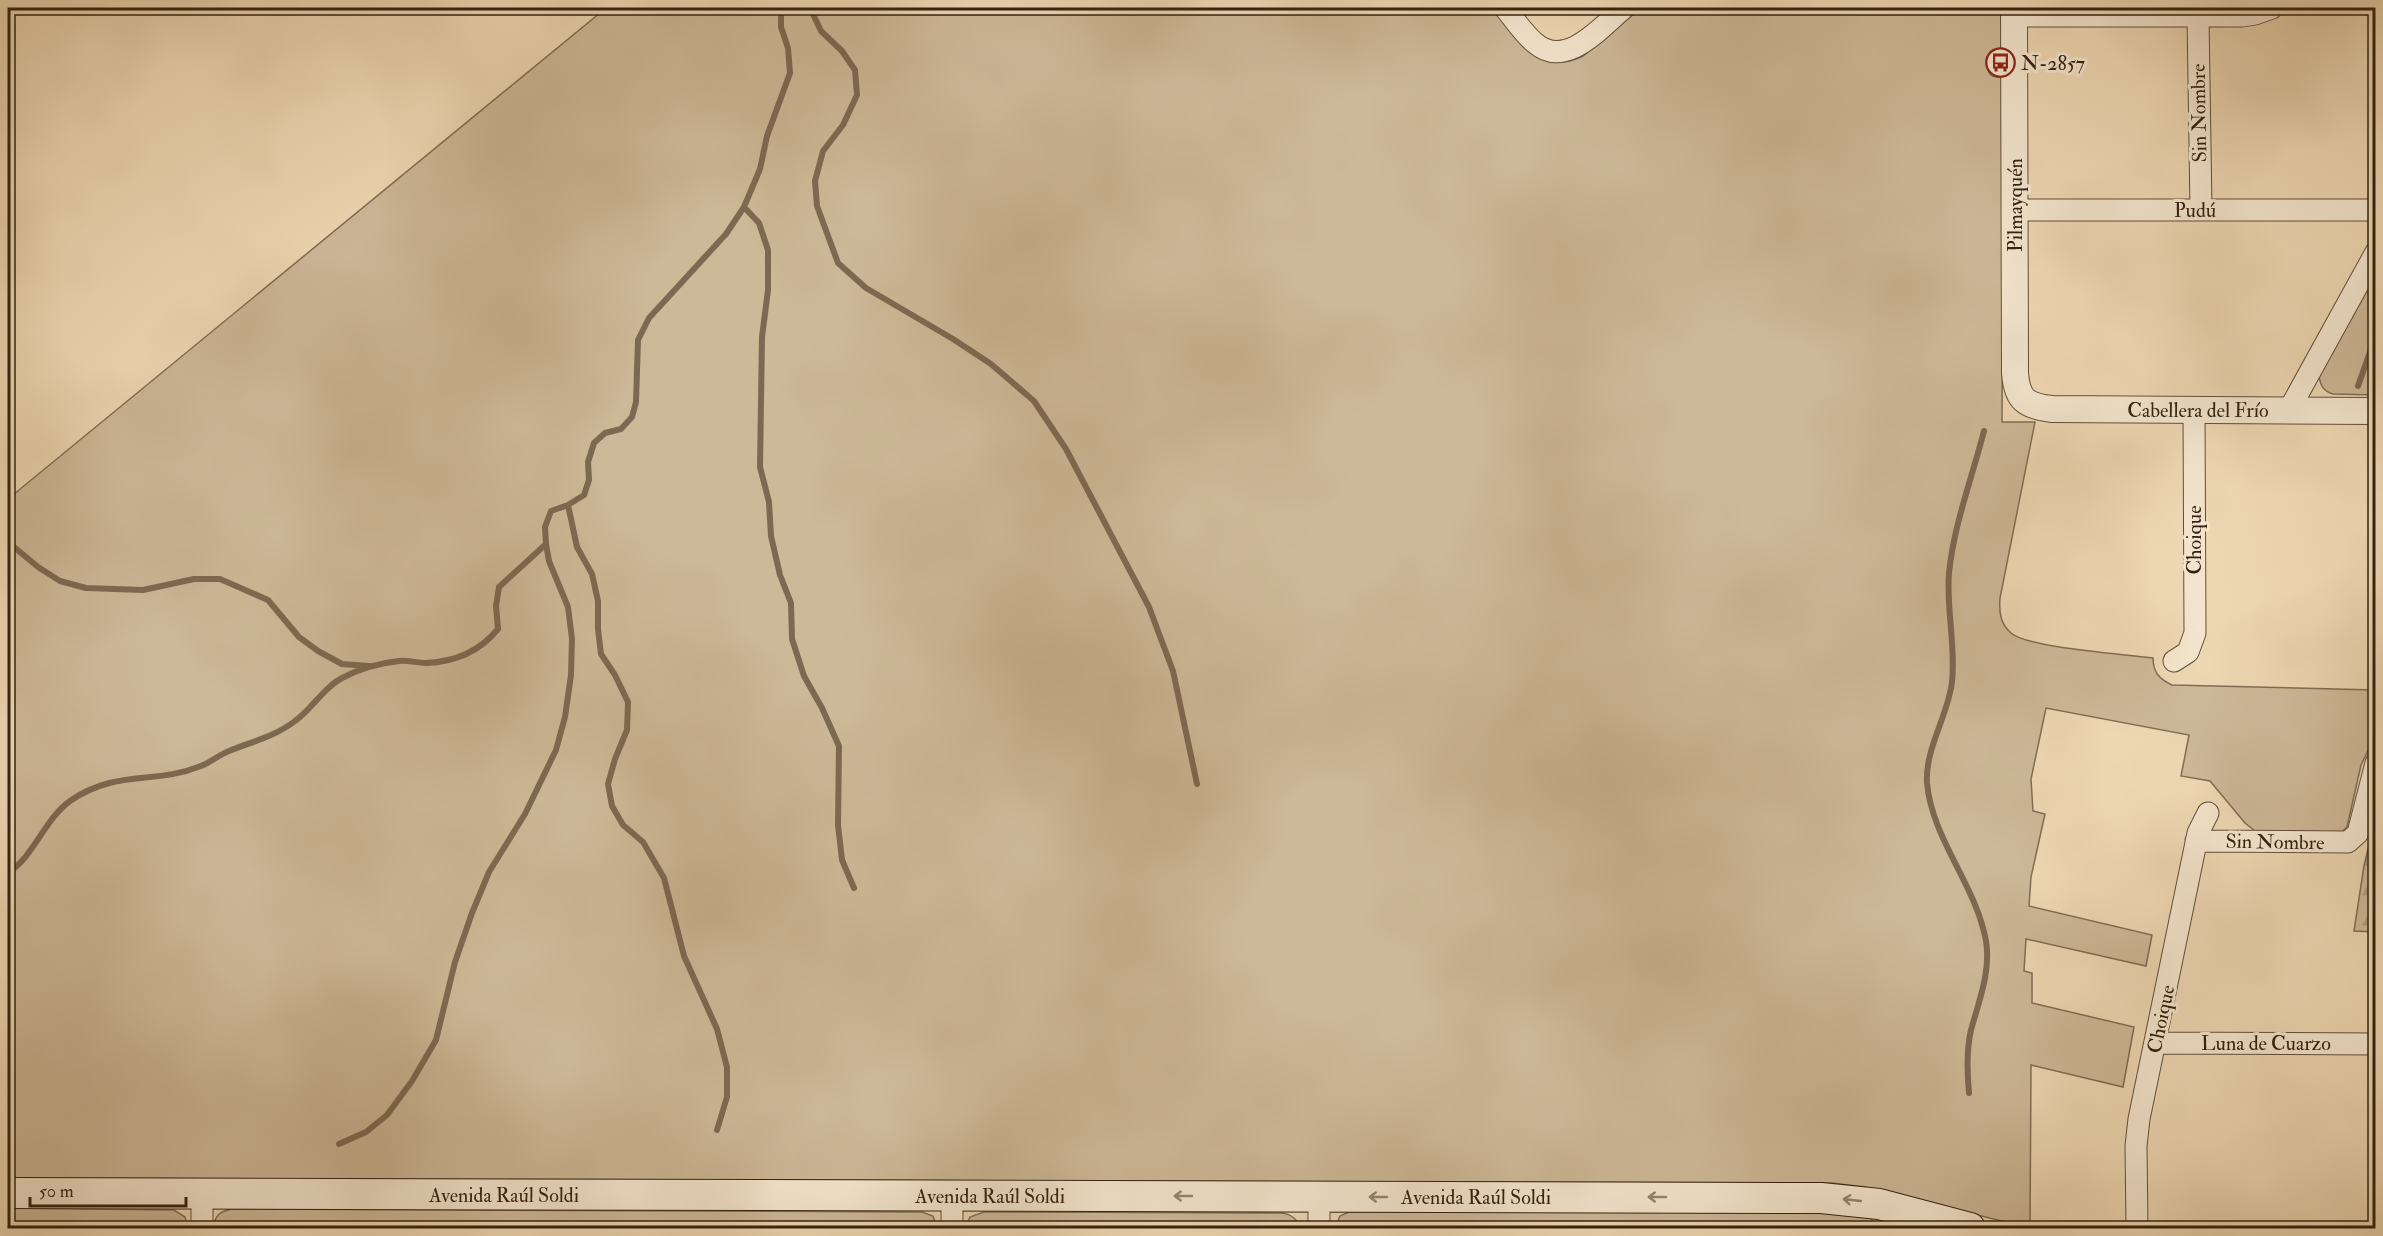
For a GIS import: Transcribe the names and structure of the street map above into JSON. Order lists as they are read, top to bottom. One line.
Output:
{"streets":{"main road":["Avenida Raúl Soldi"],"street":["Sin Nombre","Pilmayquén","Pudú","Cabellera del Frío","Choique","Luna de Cuarzo"]},"crossings":[["Sin Nombre","Pudú"],["Sin Nombre","Choique"],["Pilmayquén","Pudú"],["Pilmayquén","Cabellera del Frío"],["Cabellera del Frío","Choique"],["Choique","Luna de Cuarzo"]],"one_way":["Avenida Raúl Soldi"],"places":{"bus stop":["N-2857"]},"scale_bar":"50 m"}
